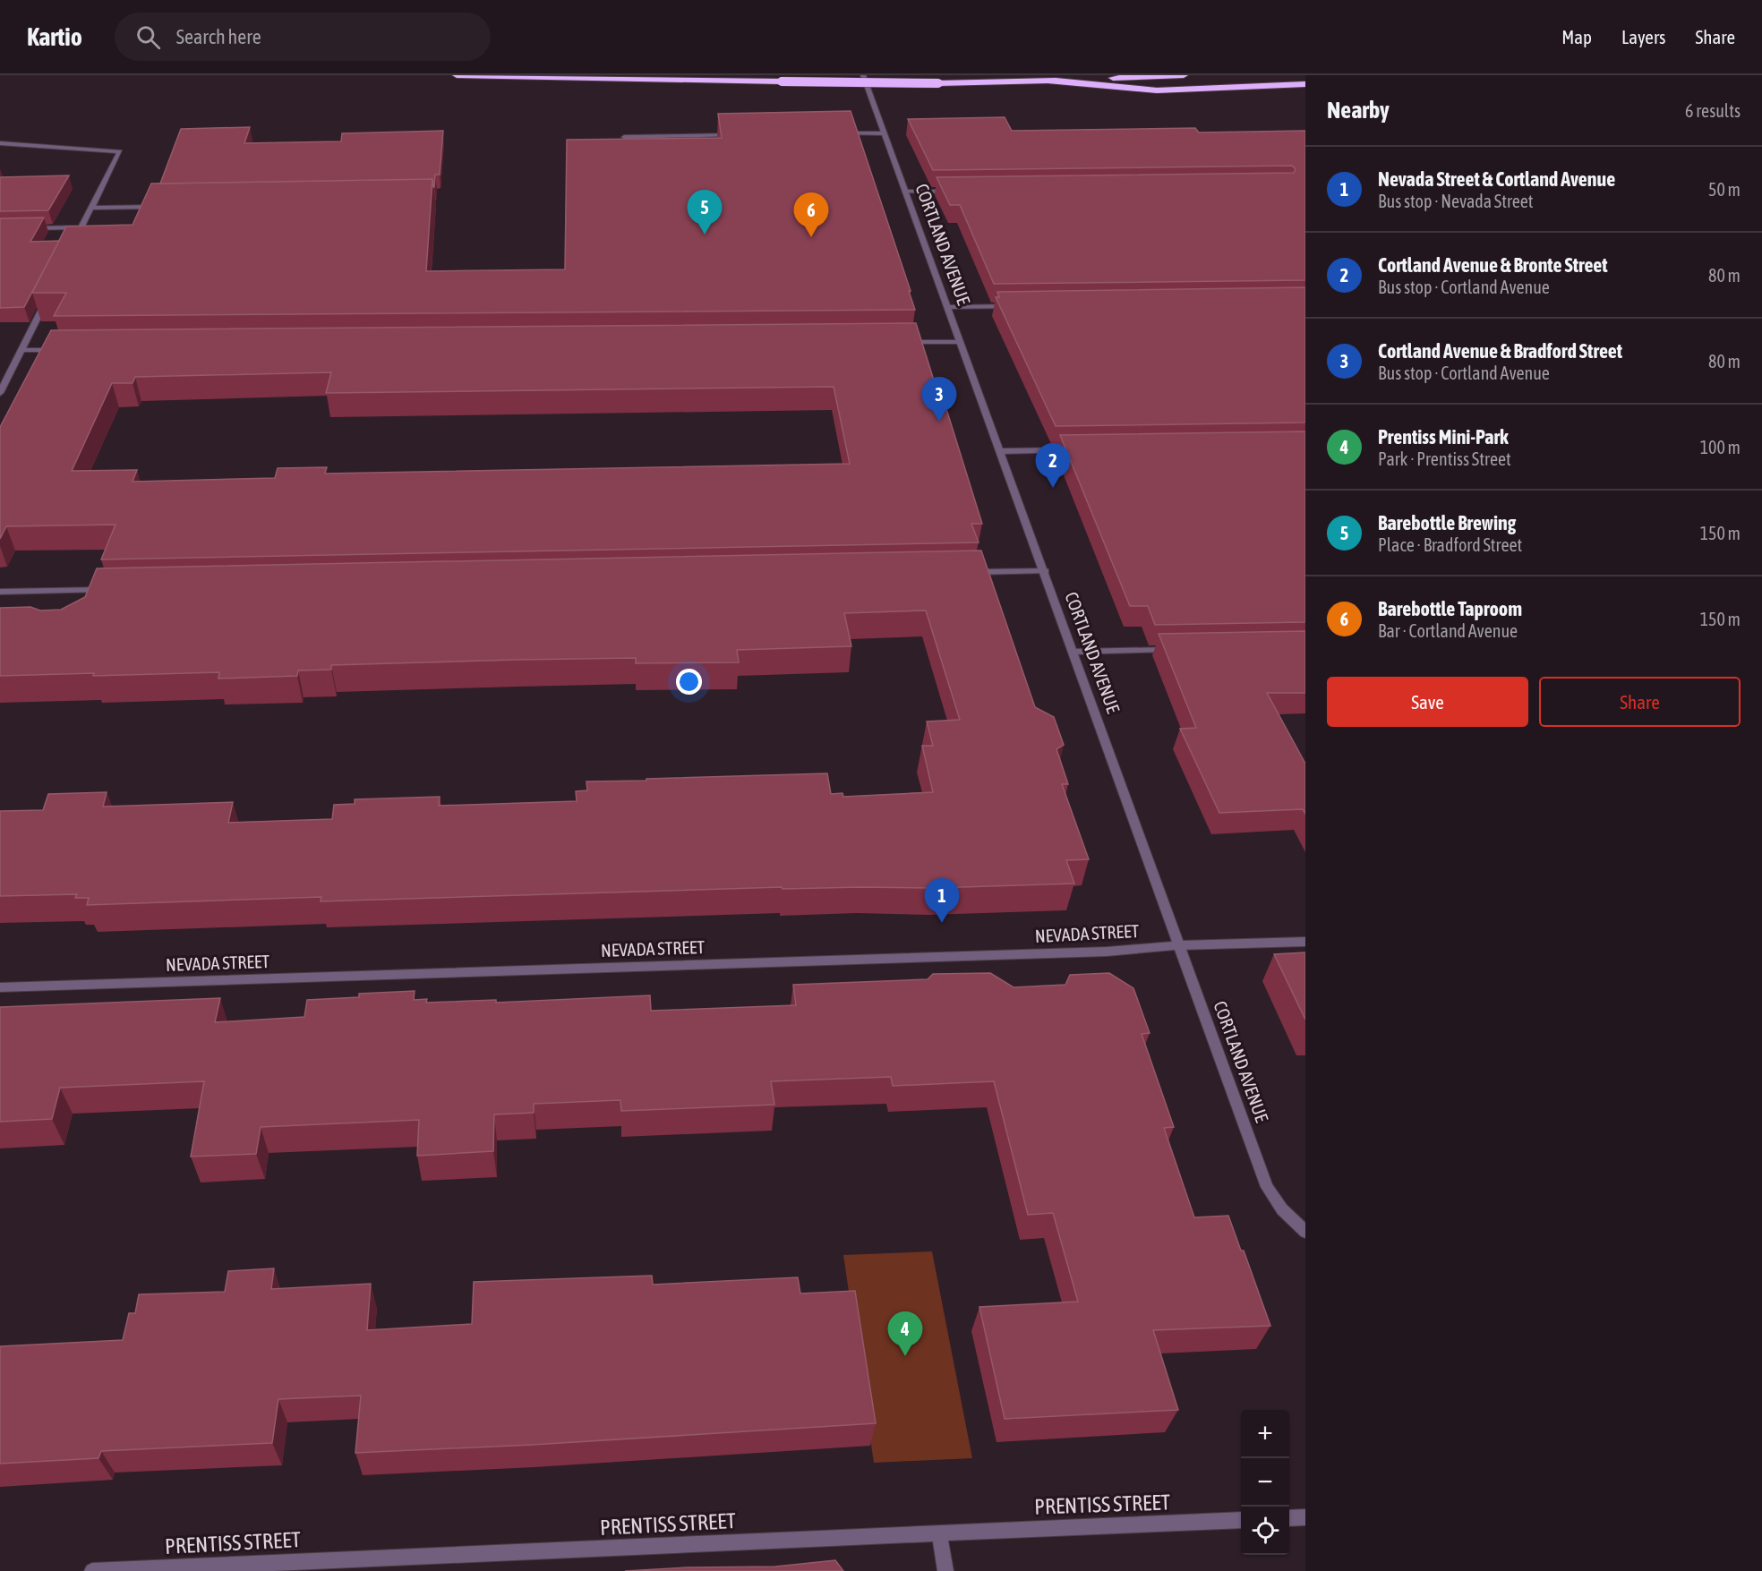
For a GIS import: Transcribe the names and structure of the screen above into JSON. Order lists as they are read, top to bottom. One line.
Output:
{"streets":{"street":["CORTLAND AVENUE","NEVADA STREET","PRENTISS STREET"]},"crossings":[["CORTLAND AVENUE","NEVADA STREET"]],"page":{"header":"Kartio","search":"Search here","nav":["Map","Layers","Share"],"heading":["Nearby","6 results"],"list":[{"mark":"1","name":"Nevada Street & Cortland Avenue","note":"Bus stop · Nevada Street","value":"50 m"},{"mark":"2","name":"Cortland Avenue & Bronte Street","note":"Bus stop · Cortland Avenue","value":"80 m"},{"mark":"3","name":"Cortland Avenue & Bradford Street","note":"Bus stop · Cortland Avenue","value":"80 m"},{"mark":"4","name":"Prentiss Mini-Park","note":"Park · Prentiss Street","value":"100 m"},{"mark":"5","name":"Barebottle Brewing","note":"Place · Bradford Street","value":"150 m"},{"mark":"6","name":"Barebottle Taproom","note":"Bar · Cortland Avenue","value":"150 m"}],"pins":["5","6","3","2","1","4"],"buttons":["Save","Share"],"map_buttons":["+","−"]}}
